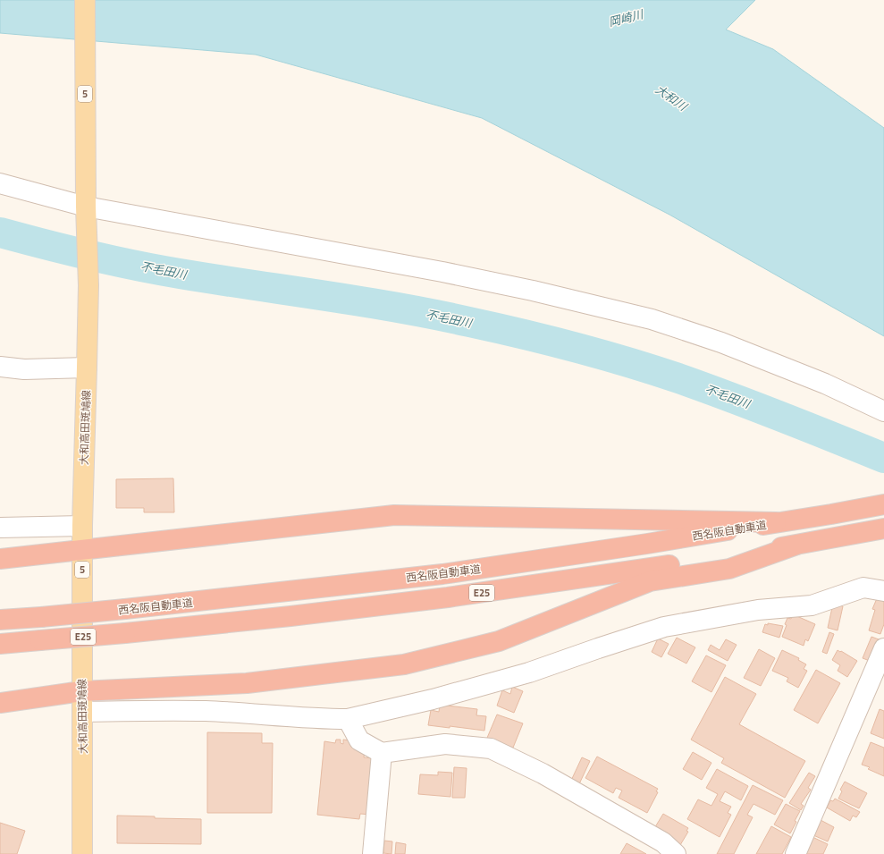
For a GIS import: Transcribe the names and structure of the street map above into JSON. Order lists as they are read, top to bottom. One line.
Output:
{"streets":{"highway":["西名阪自動車道","E25"],"main road":["5","大和高田斑鳩線"]},"water":["岡崎川","大和川","不毛田川"]}
